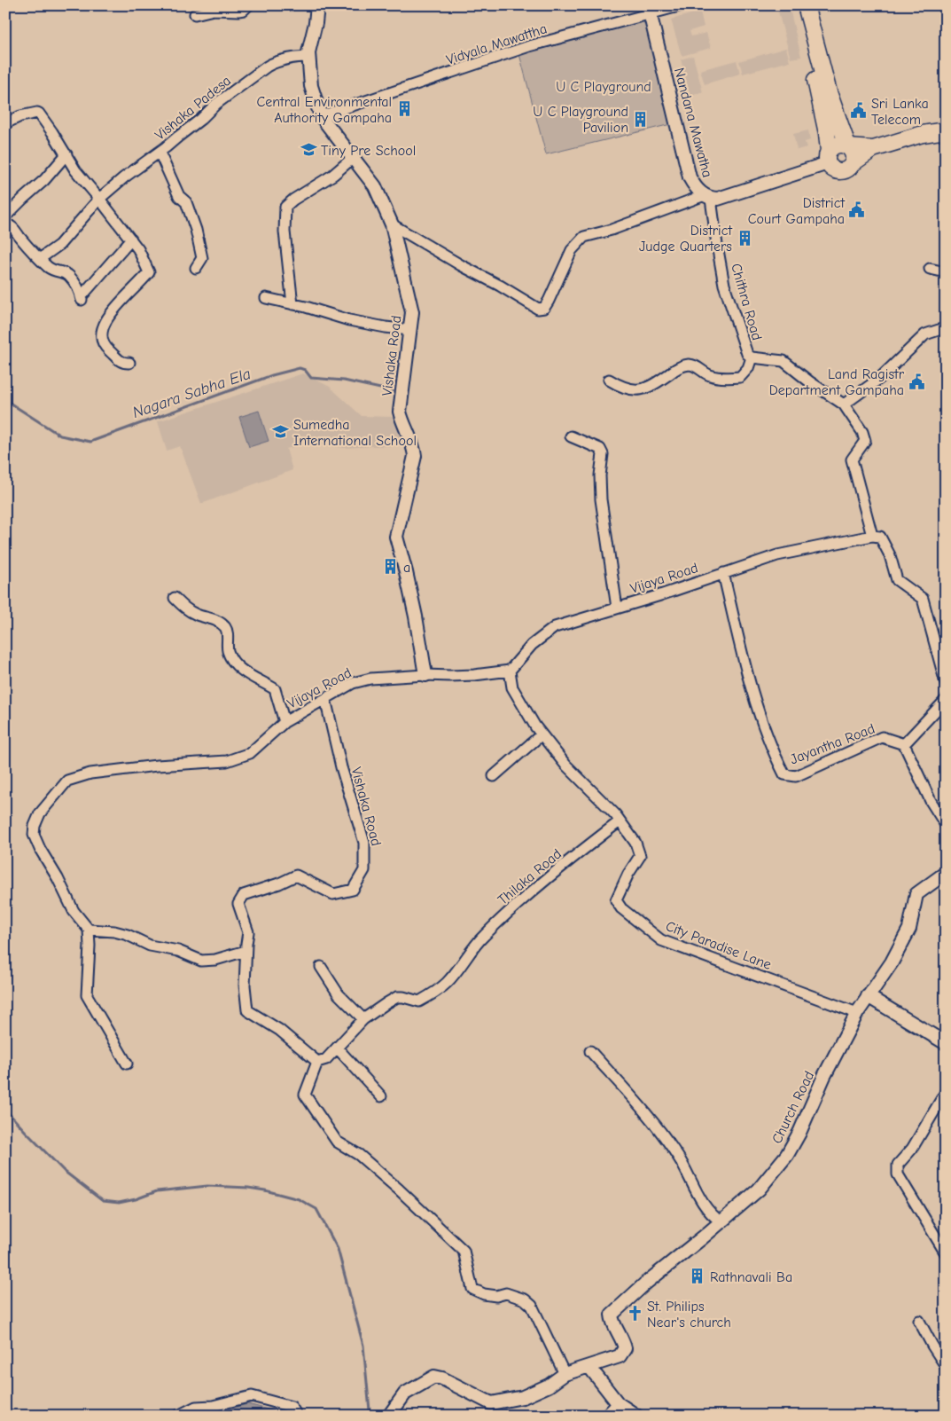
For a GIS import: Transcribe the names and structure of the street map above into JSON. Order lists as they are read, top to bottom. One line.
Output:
{"streets":{"street":["Vidyala Mawattha","Vishaka Padesa","Nandana Mawatha","Chithra Road","Vishaka Road","Vijaya Road","Jayantha Road","Thilaka Road","City Paradise Lane","Church Road"]},"crossings":[["Vidyala Mawattha","Nandana Mawatha"],["Vidyala Mawattha","Vishaka Road"],["Vishaka Padesa","Vishaka Road"],["Nandana Mawatha","Chithra Road"],["Vishaka Road","Vijaya Road"],["Vishaka Road","Thilaka Road"],["Vijaya Road","Jayantha Road"],["Thilaka Road","City Paradise Lane"],["City Paradise Lane","Church Road"]],"water":["Nagara Sabha Ela"],"parks":["U C Playground"],"places":{"building":["Central Environmental Authority Gampaha","U C Playground Pavilion","District Judge Quarters","a","Rathnavali Ba"],"public building":["Sri Lanka Telecom","District Court Gampaha","Land Ragistr Department Gampaha"],"school or university":["Tiny Pre School","Sumedha International School"],"church":["St. Philips Near's church"]}}
